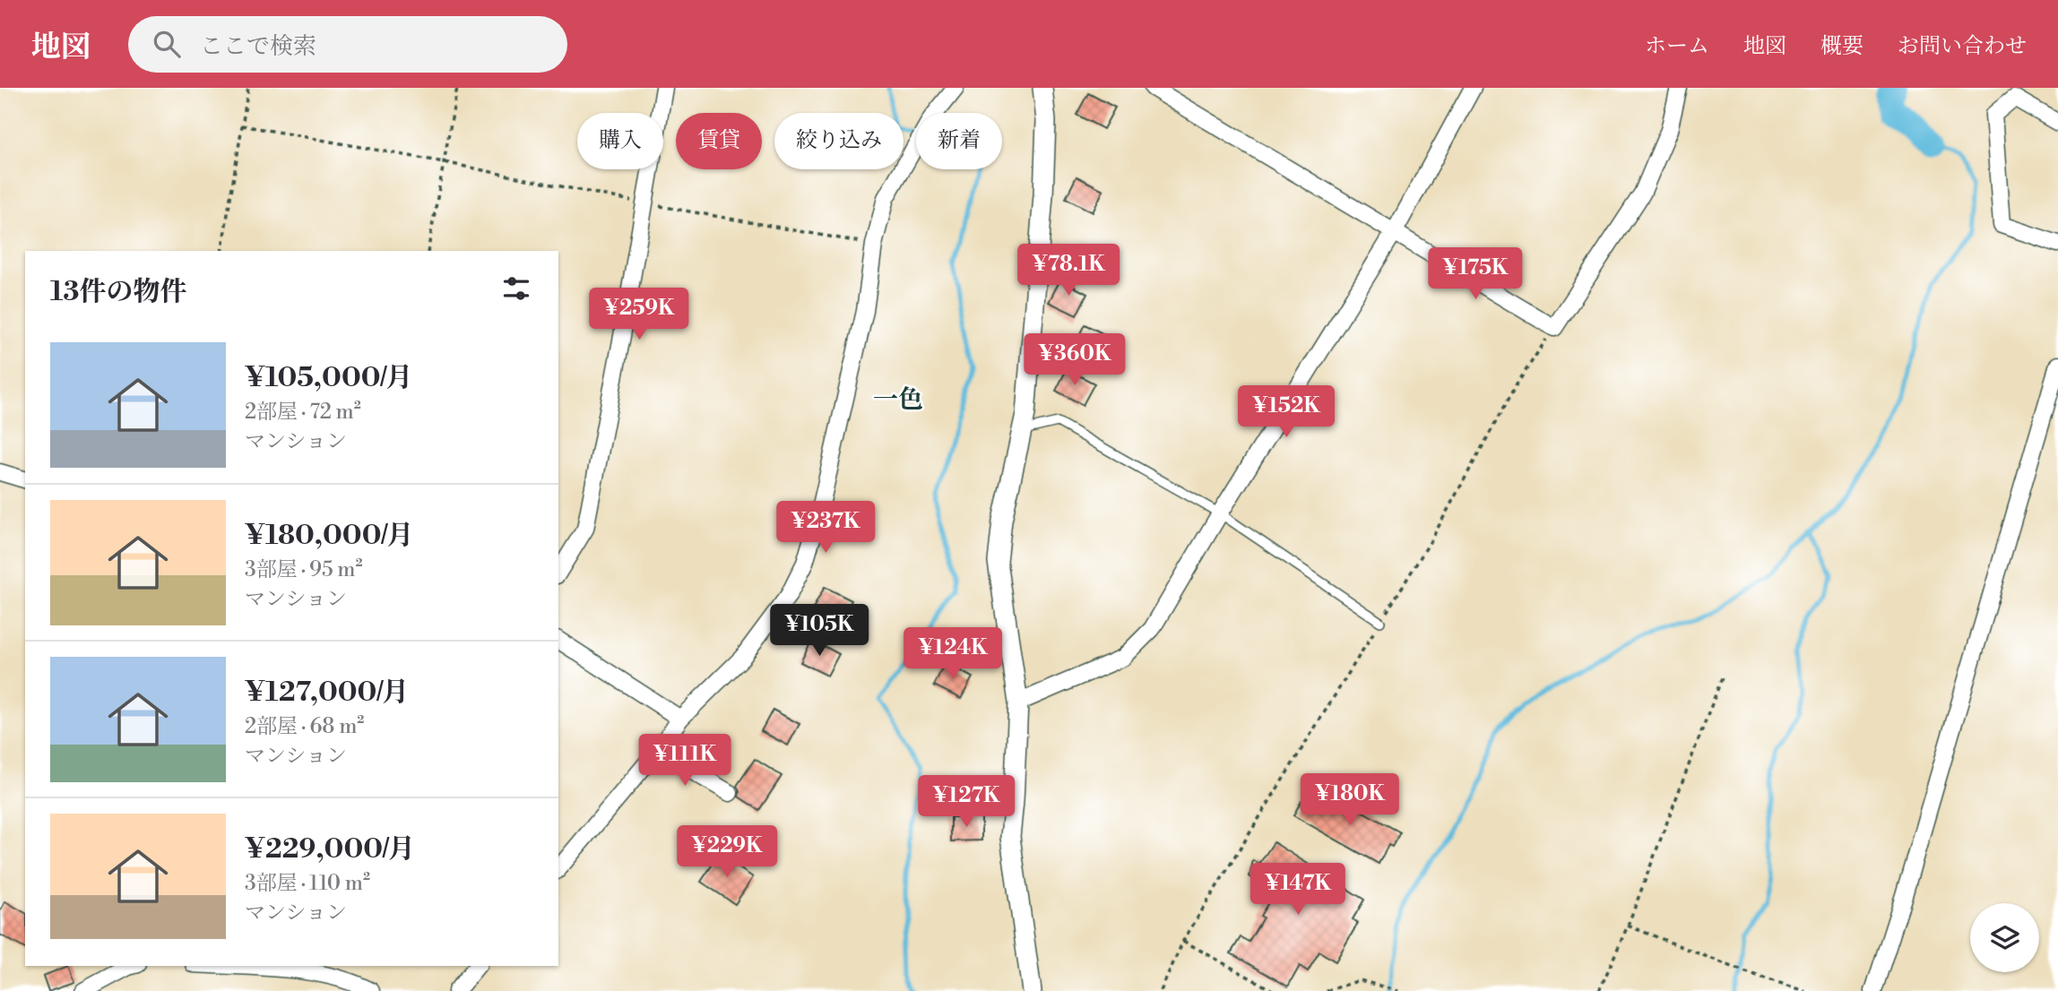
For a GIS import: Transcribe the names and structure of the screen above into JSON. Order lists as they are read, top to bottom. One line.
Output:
{"districts":["一色"],"page":{"header":"地図","search":"ここで検索","nav":["ホーム","地図","概要","お問い合わせ"],"chip":["購入","賃貸","絞り込み","新着"],"price":["¥78.1K","¥175K","¥259K","¥360K","¥152K","¥237K","¥105K","¥124K","¥111K","¥180K","¥127K","¥229K","¥147K"],"heading":"13件の物件","list":[{"name":"¥105,000/月","note":"2部屋 · 72 m² · マンション"},{"name":"¥180,000/月","note":"3部屋 · 95 m² · マンション"},{"name":"¥127,000/月","note":"2部屋 · 68 m² · マンション"},{"name":"¥229,000/月","note":"3部屋 · 110 m² · マンション"}]}}
